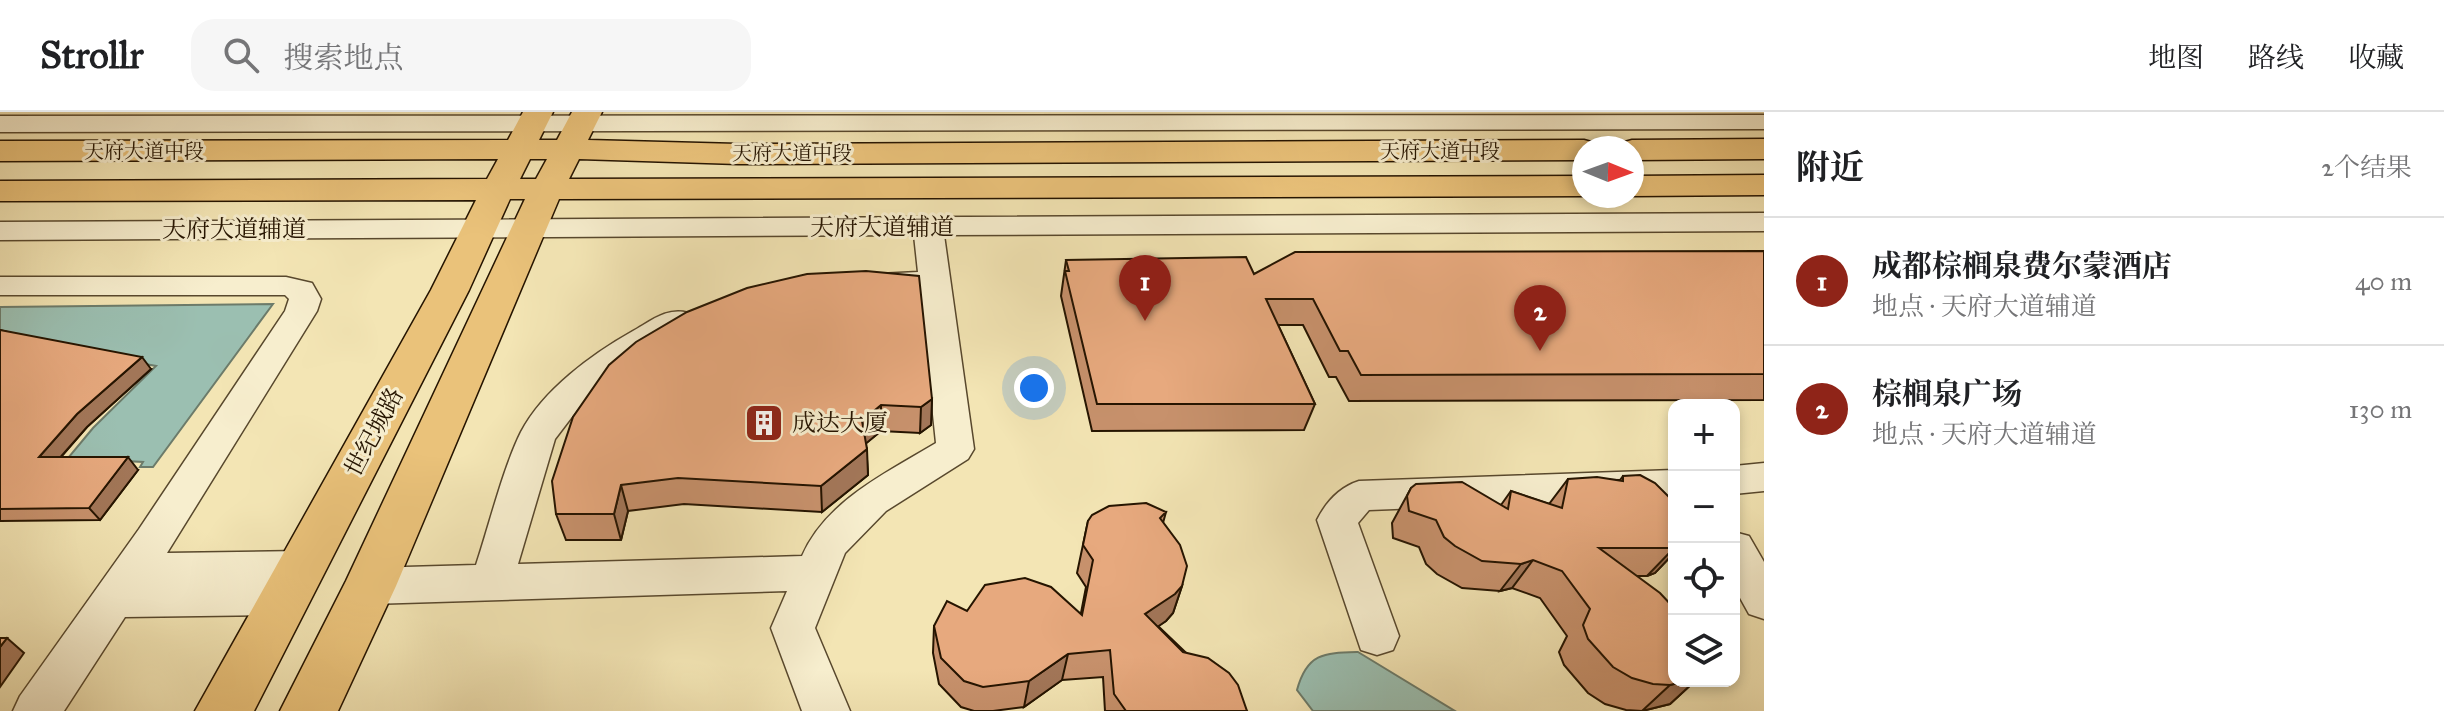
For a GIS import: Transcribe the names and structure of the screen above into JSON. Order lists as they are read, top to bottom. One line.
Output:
{"streets":{"main road":["天府大道中段","世纪城路"],"street":["天府大道辅道"]},"crossings":[["天府大道中段","世纪城路"],["天府大道辅道","世纪城路"]],"places":{"building":["成达大厦"]},"north":"right","page":{"header":"Strollr","search":"搜索地点","nav":["地图","路线","收藏"],"heading":["附近","2个结果"],"list":[{"mark":"1","name":"成都棕榈泉费尔蒙酒店","note":"地点 · 天府大道辅道","value":"40 m"},{"mark":"2","name":"棕榈泉广场","note":"地点 · 天府大道辅道","value":"130 m"}],"pins":["1","2"],"map_buttons":["+","−"]}}
